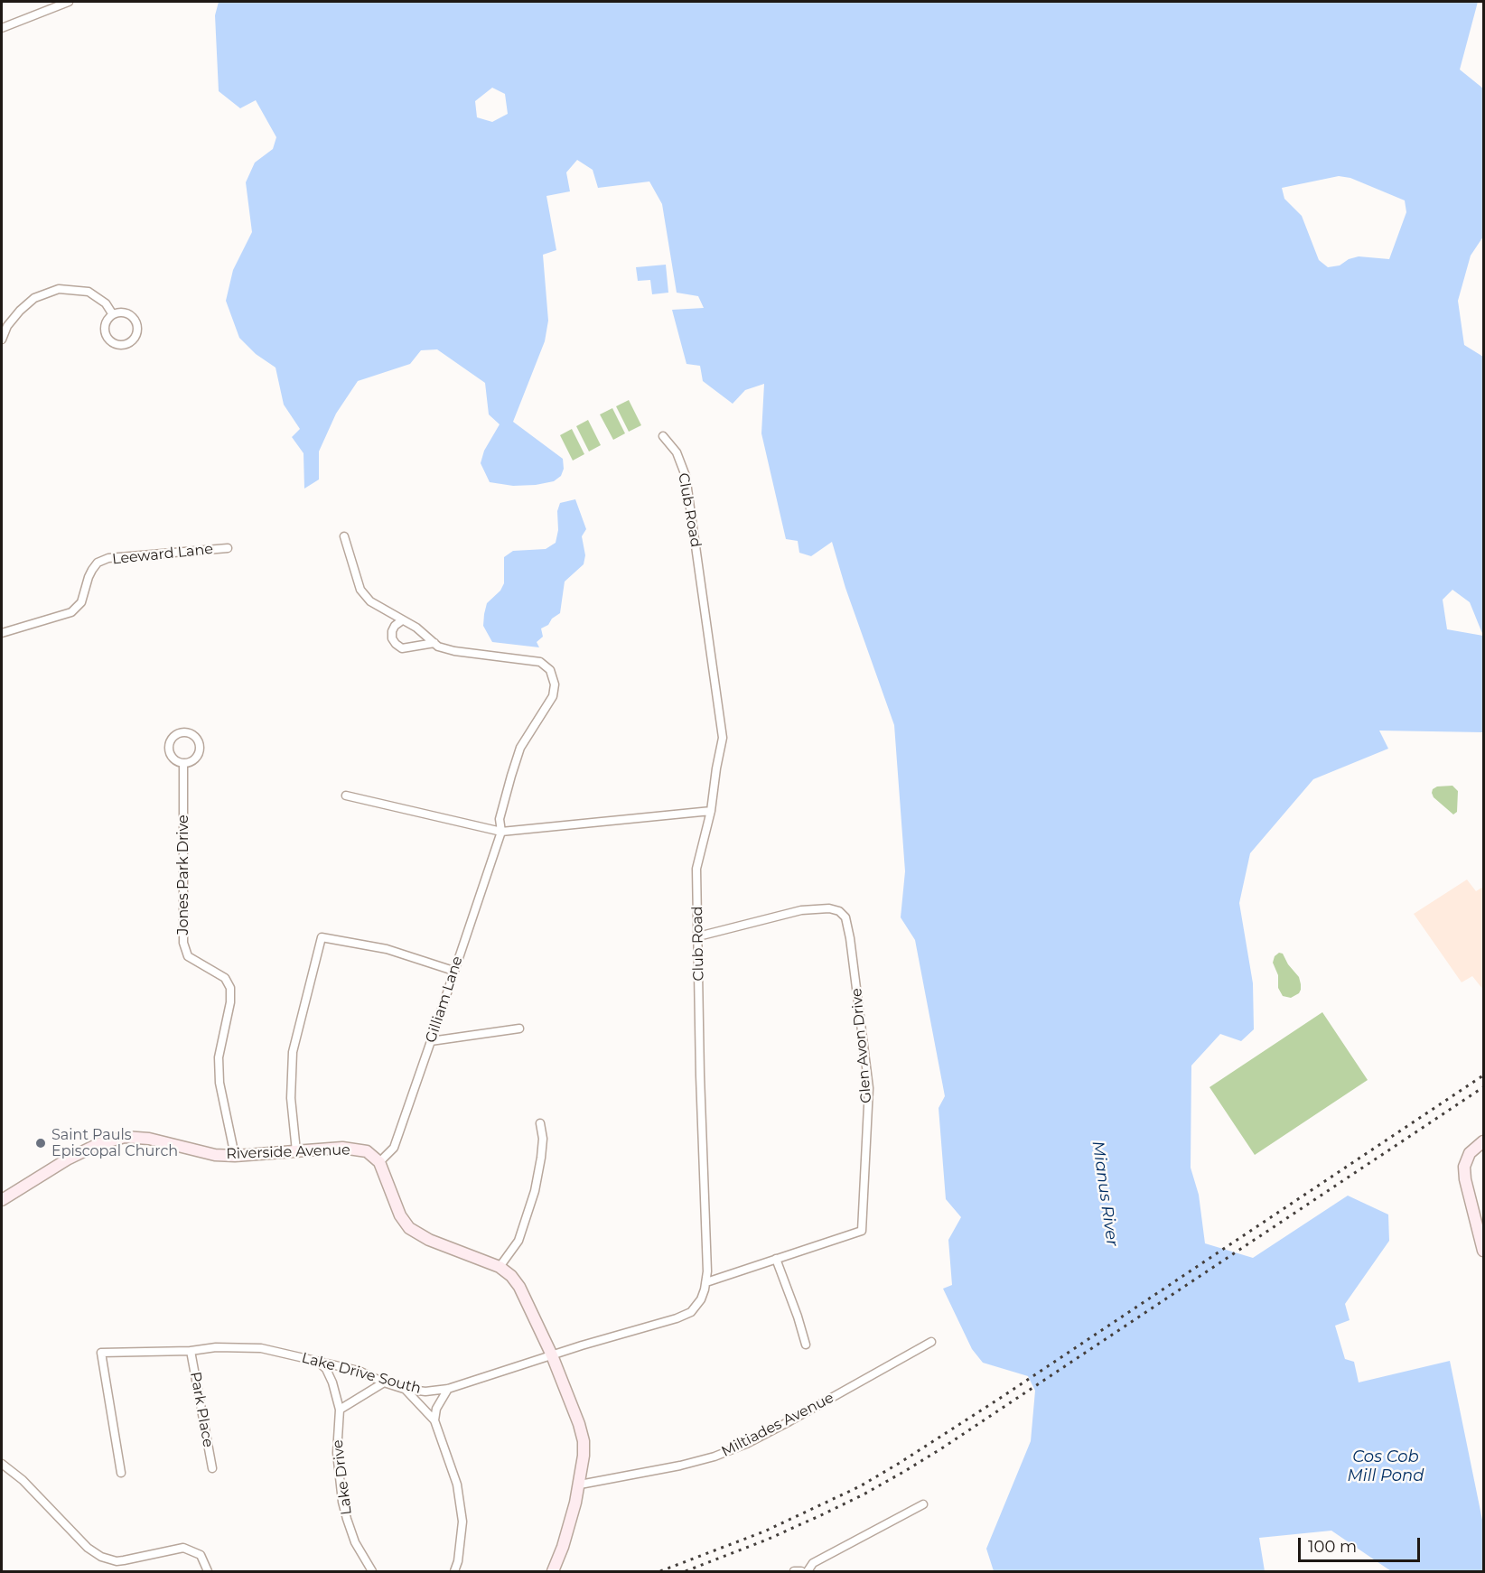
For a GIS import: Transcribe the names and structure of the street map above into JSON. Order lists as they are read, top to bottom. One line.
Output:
{"streets":{"street":["Club Road","Leeward Lane","Jones Park Drive","Gilliam Lane","Glen Avon Drive","Riverside Avenue","Lake Drive South","Park Place","Miltiades Avenue","Lake Drive"]},"crossings":[["Club Road","Glen Avon Drive"],["Club Road","Lake Drive South"],["Jones Park Drive","Riverside Avenue"],["Gilliam Lane","Riverside Avenue"],["Lake Drive South","Park Place"],["Lake Drive South","Lake Drive"]],"water":["Mianus River","Cos Cob Mill Pond"],"places":["Saint Pauls Episcopal Church"],"scale_bar":"100 m"}
